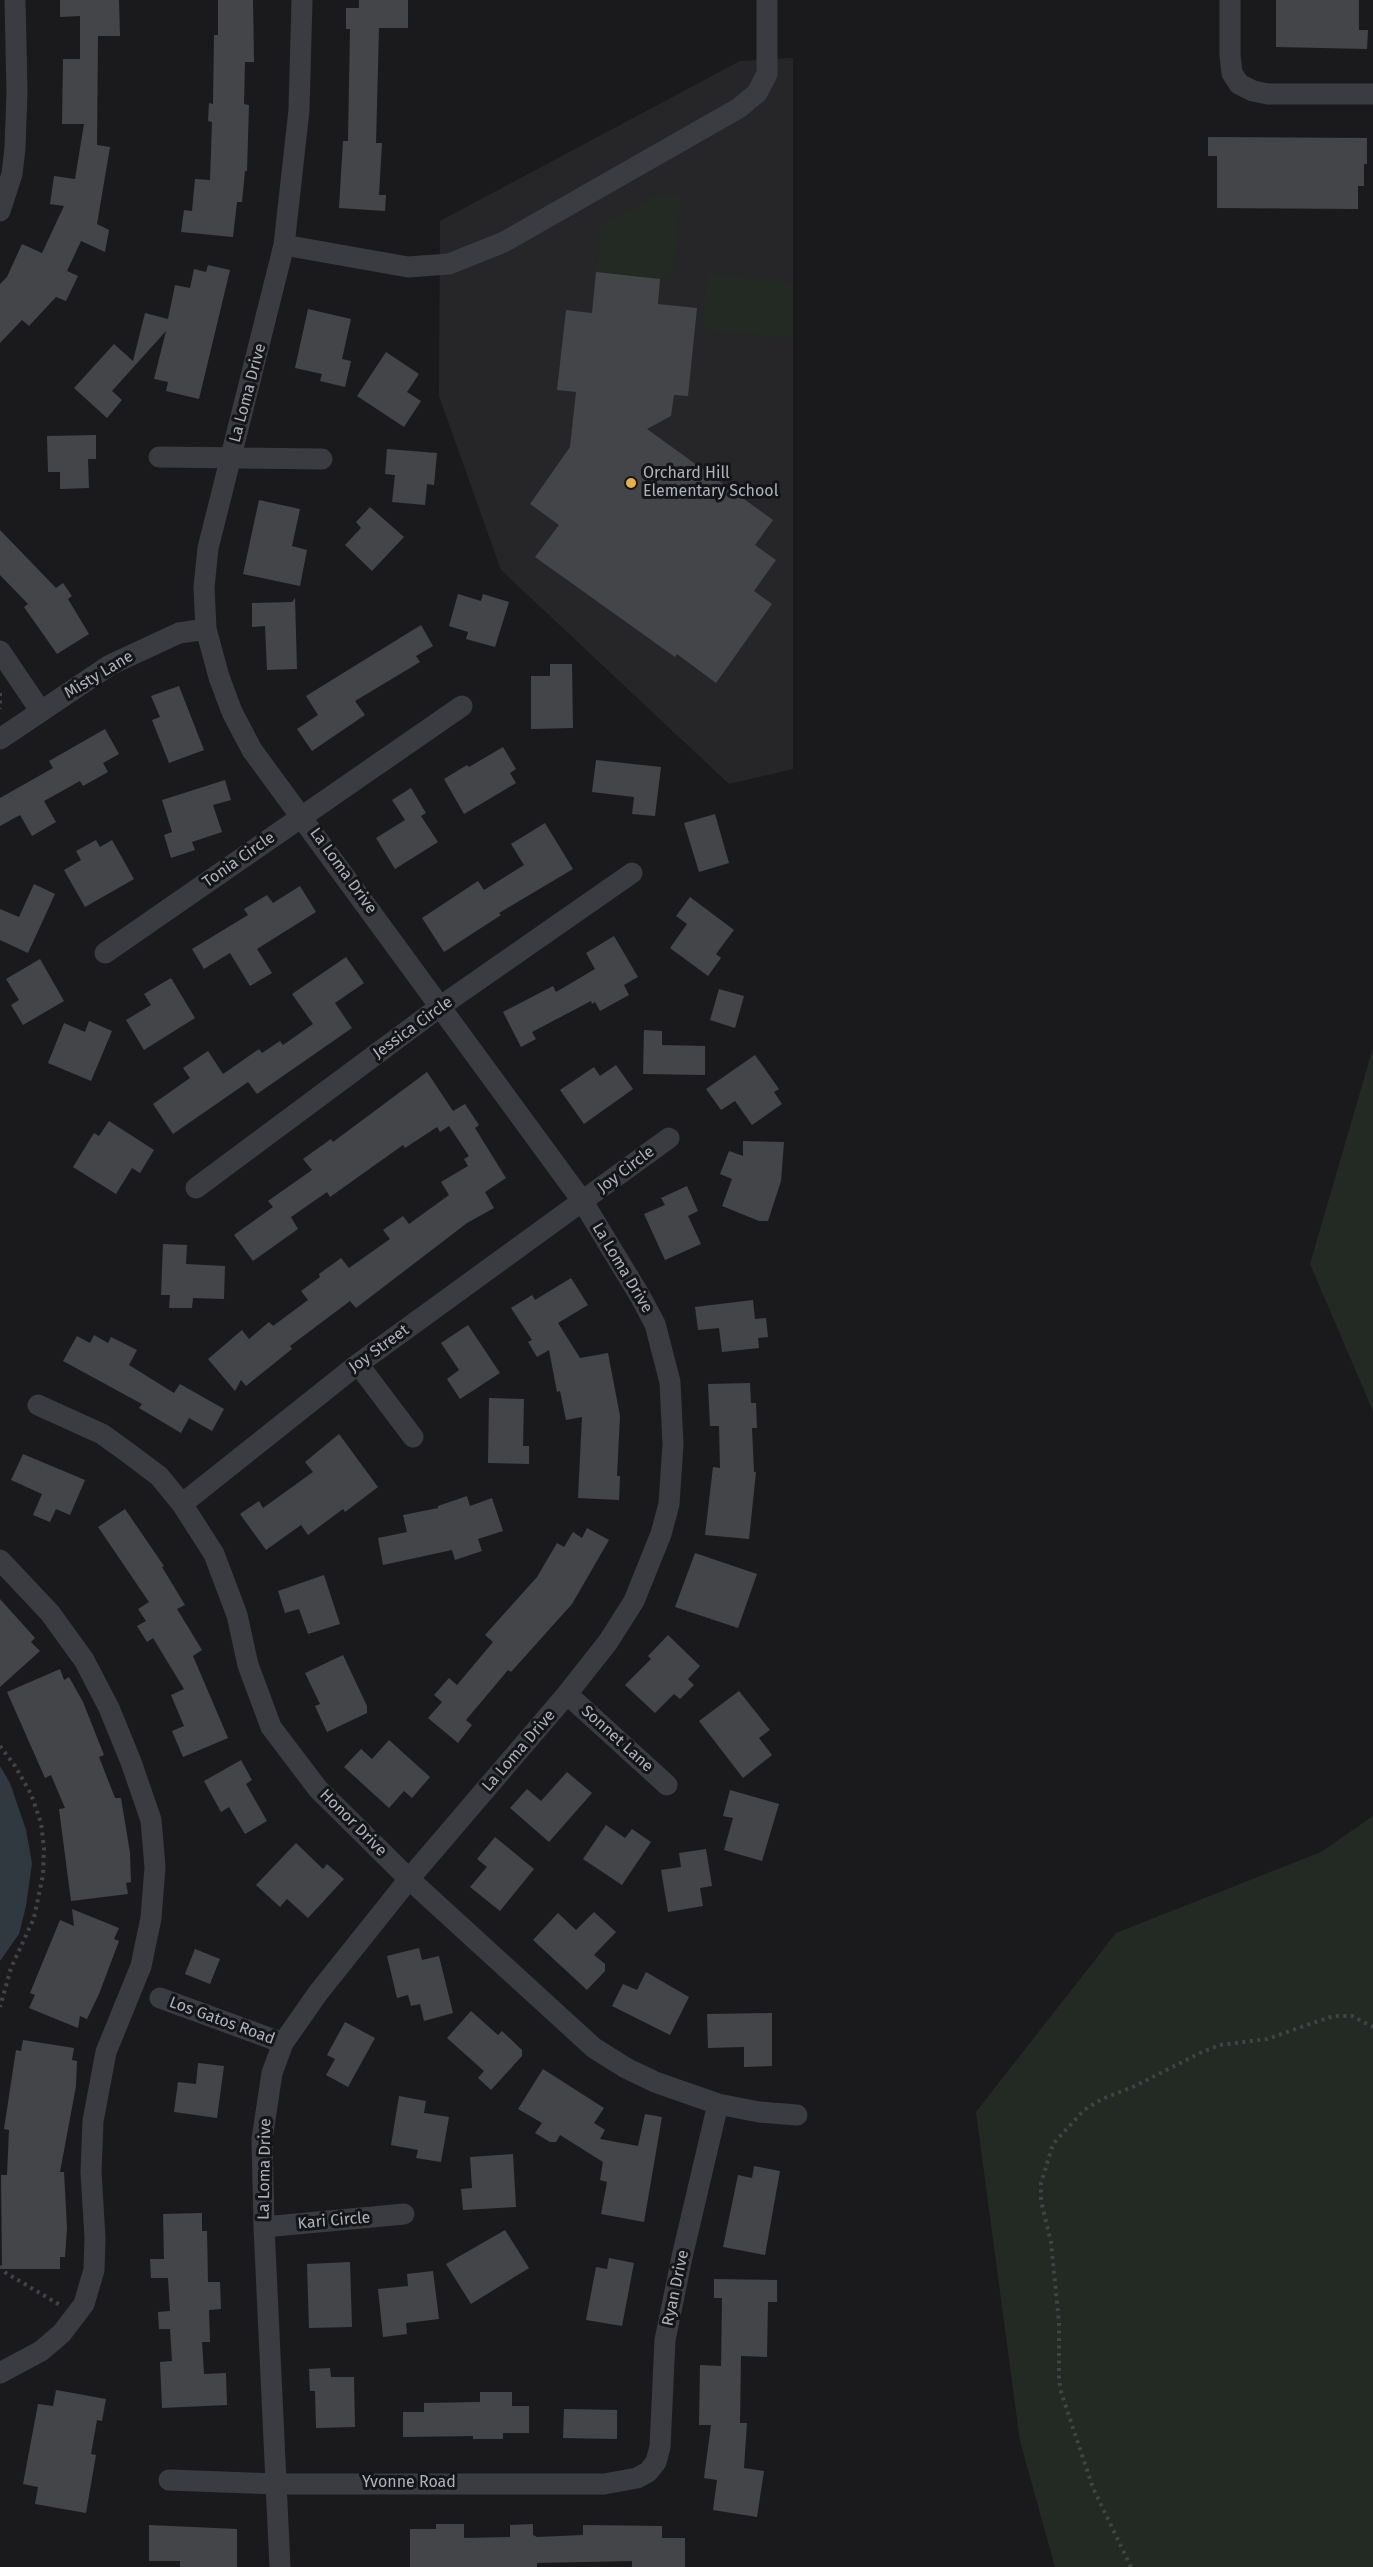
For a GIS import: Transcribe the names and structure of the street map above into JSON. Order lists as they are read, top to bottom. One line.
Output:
{"streets":{"street":["La Loma Drive","Misty Lane","Tonia Circle","Jessica Circle","Joy Circle","Joy Street","Sonnet Lane","Honor Drive","Los Gatos Road","Kari Circle","Ryan Drive","Yvonne Road"]},"crossings":[["La Loma Drive","Misty Lane"],["La Loma Drive","Tonia Circle"],["La Loma Drive","Jessica Circle"],["La Loma Drive","Joy Circle"],["La Loma Drive","Joy Street"],["La Loma Drive","Sonnet Lane"],["La Loma Drive","Honor Drive"],["La Loma Drive","Los Gatos Road"],["La Loma Drive","Kari Circle"],["La Loma Drive","Yvonne Road"],["Joy Circle","Joy Street"],["Joy Street","Honor Drive"],["Honor Drive","Ryan Drive"],["Ryan Drive","Yvonne Road"]],"places":["Orchard Hill Elementary School"]}
